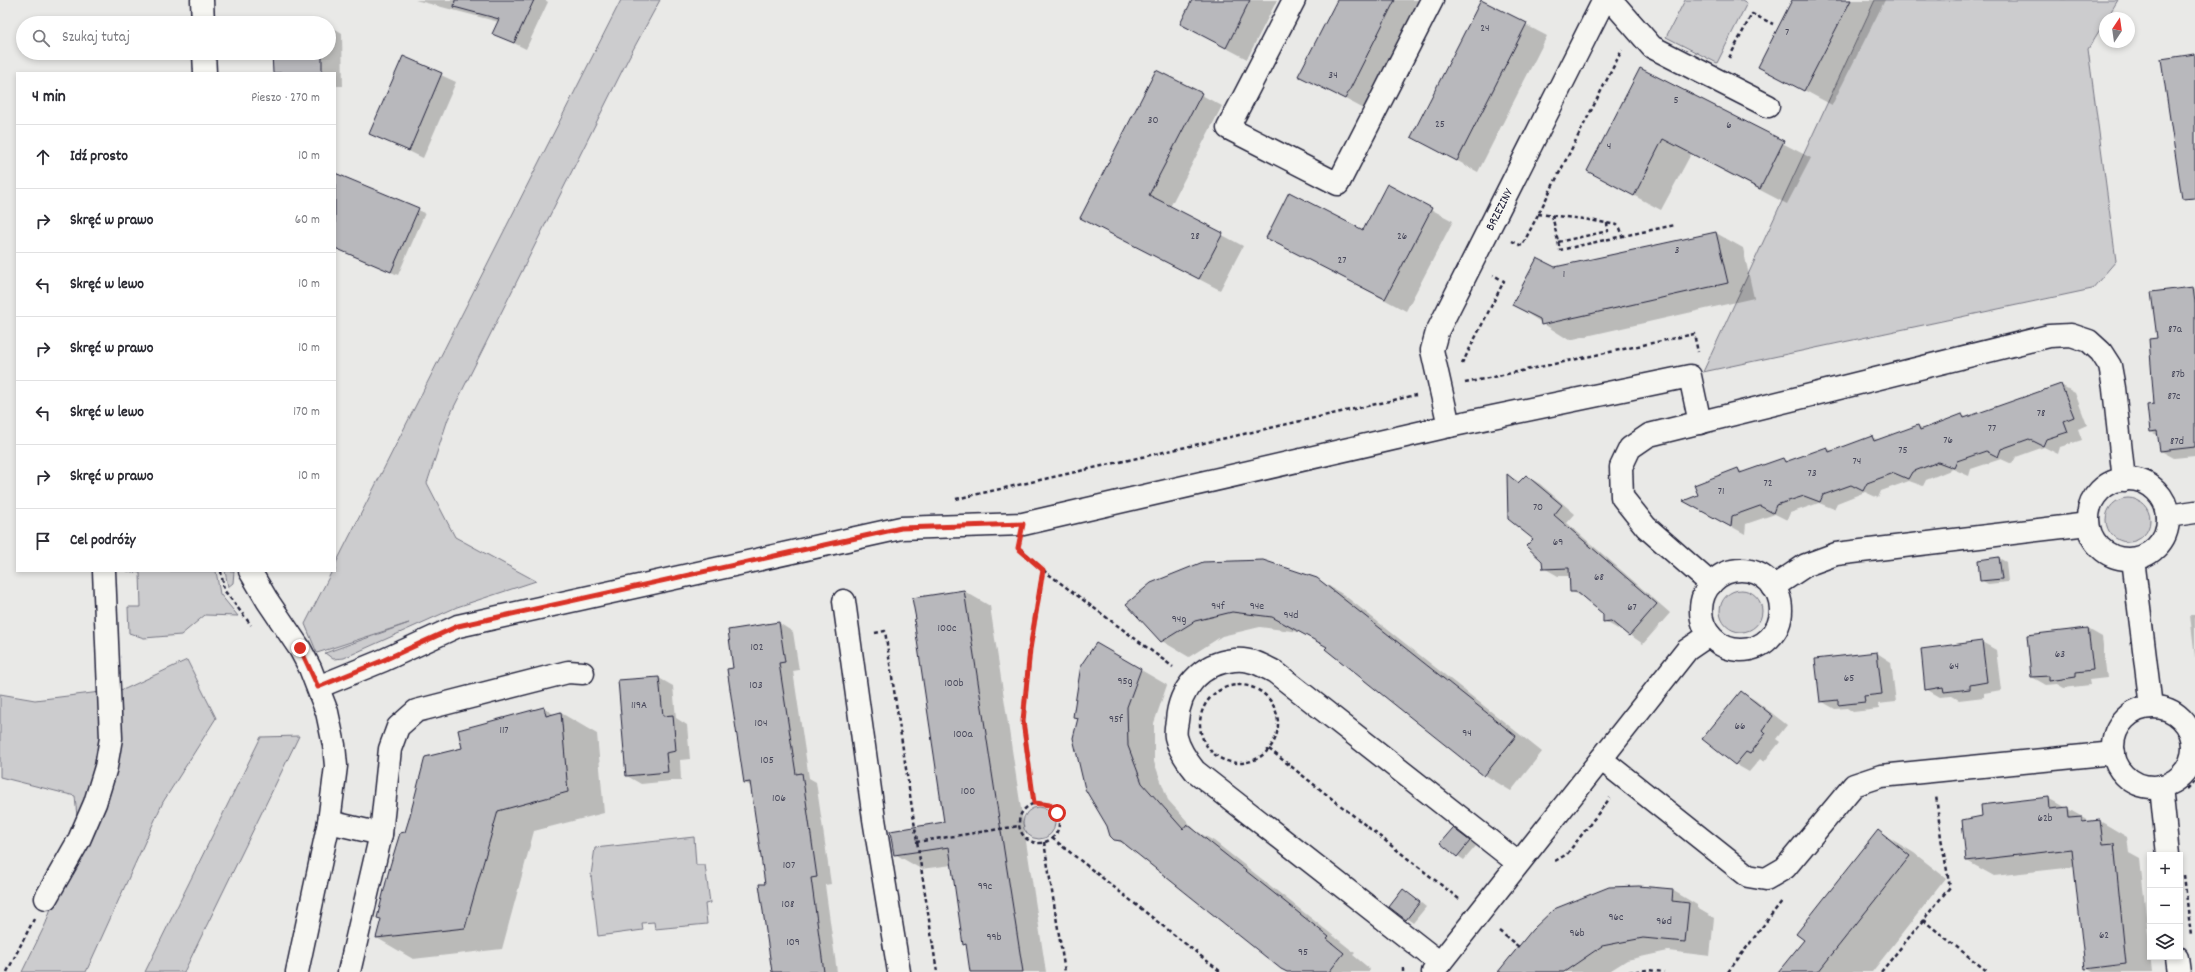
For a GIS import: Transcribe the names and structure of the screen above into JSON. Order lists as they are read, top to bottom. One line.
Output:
{"streets":{"street":["BRZEZINY"]},"house_numbers":["24","7","34","5","30","25","6","4","28","26","3","27","1","87a","87b","87c","78","77","76","87d","75","74","73","72","71","70","69","68","94f","94e","67","94d","94g","100c","102","63","64","65","95g","100b","103","119A","95f","104","66","117","94","100a","105","100","106","62b","107","99c","108","96c","96d","96b","62","99b","109","95"],"north":"top","page":{"search":"Szukaj tutaj","heading":["4 min","Pieszo · 270 m"],"list":[["Idź prosto","10 m"],["Skręć w prawo","60 m"],["Skręć w lewo","10 m"],["Skręć w prawo","10 m"],["Skręć w lewo","170 m"],["Skręć w prawo","10 m"],"Cel podróży"],"map_buttons":["+","−"]}}
